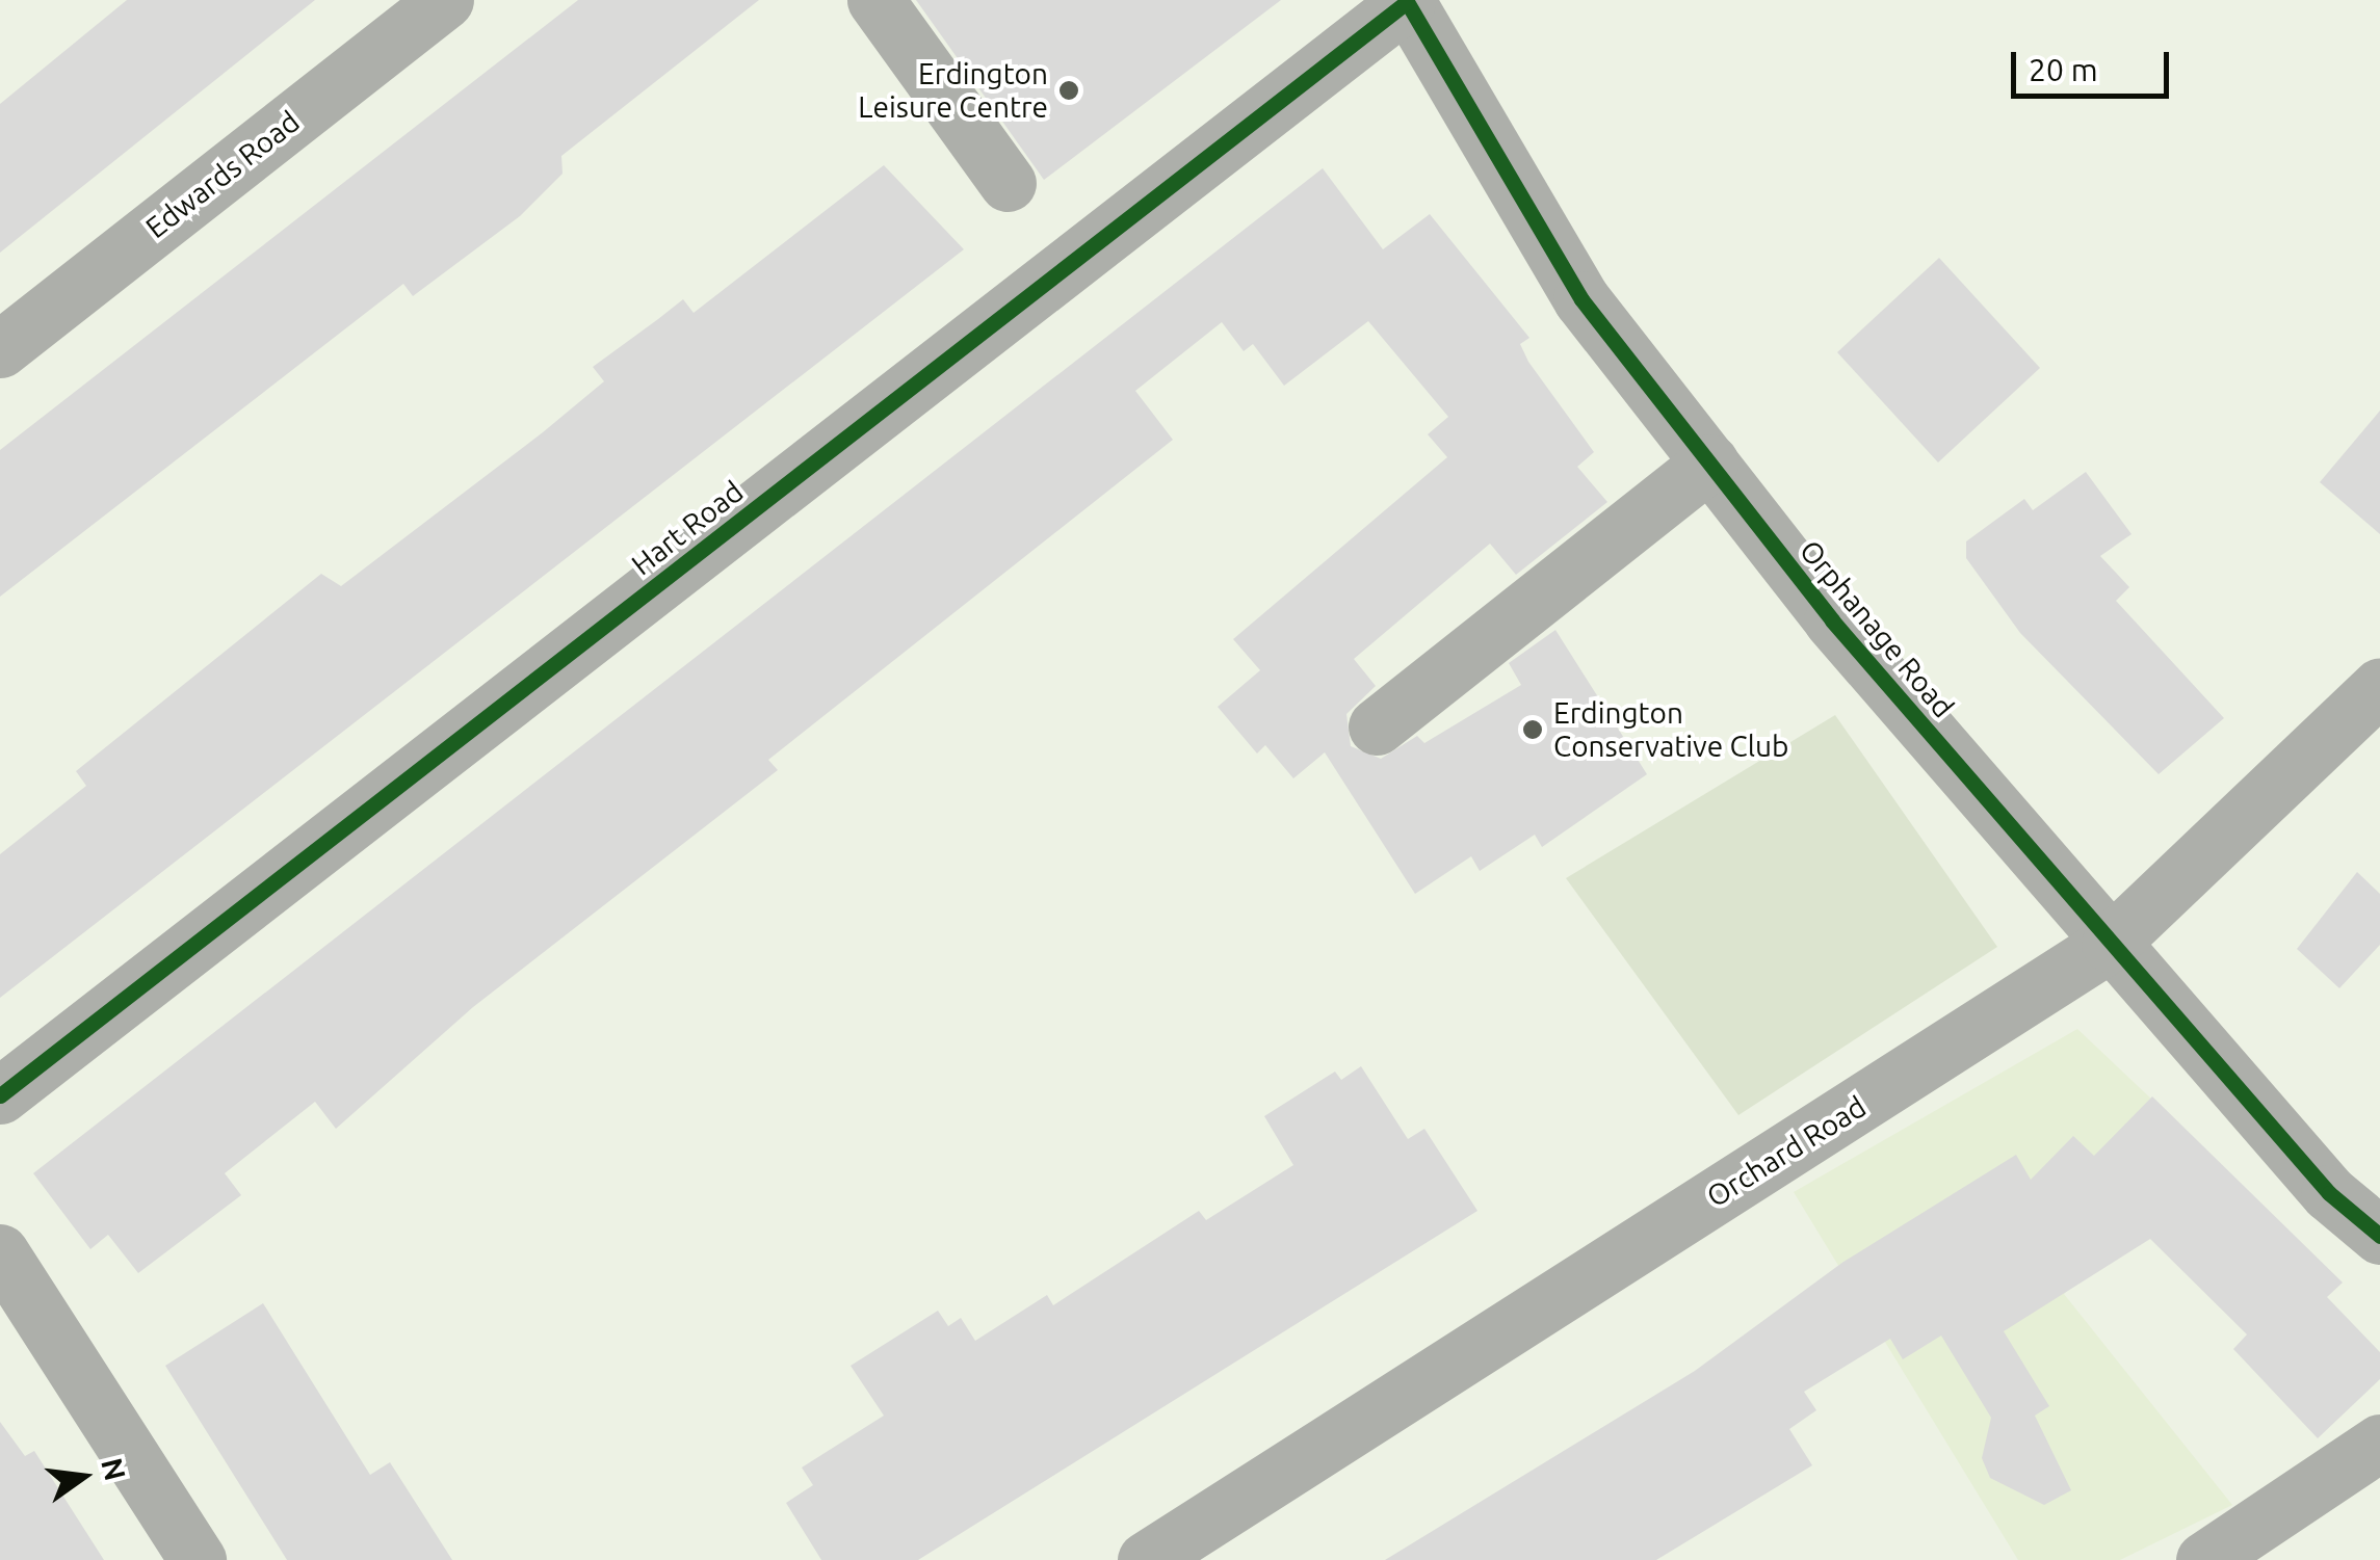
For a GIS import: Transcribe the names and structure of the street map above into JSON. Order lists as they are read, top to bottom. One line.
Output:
{"streets":{"street":["Edwards Road","Hart Road","Orphanage Road","Orchard Road"]},"crossings":[["Hart Road","Orphanage Road"],["Orphanage Road","Orchard Road"]],"places":["Erdington Leisure Centre","Erdington Conservative Club"],"scale_bar":"20 m","north":"right"}
